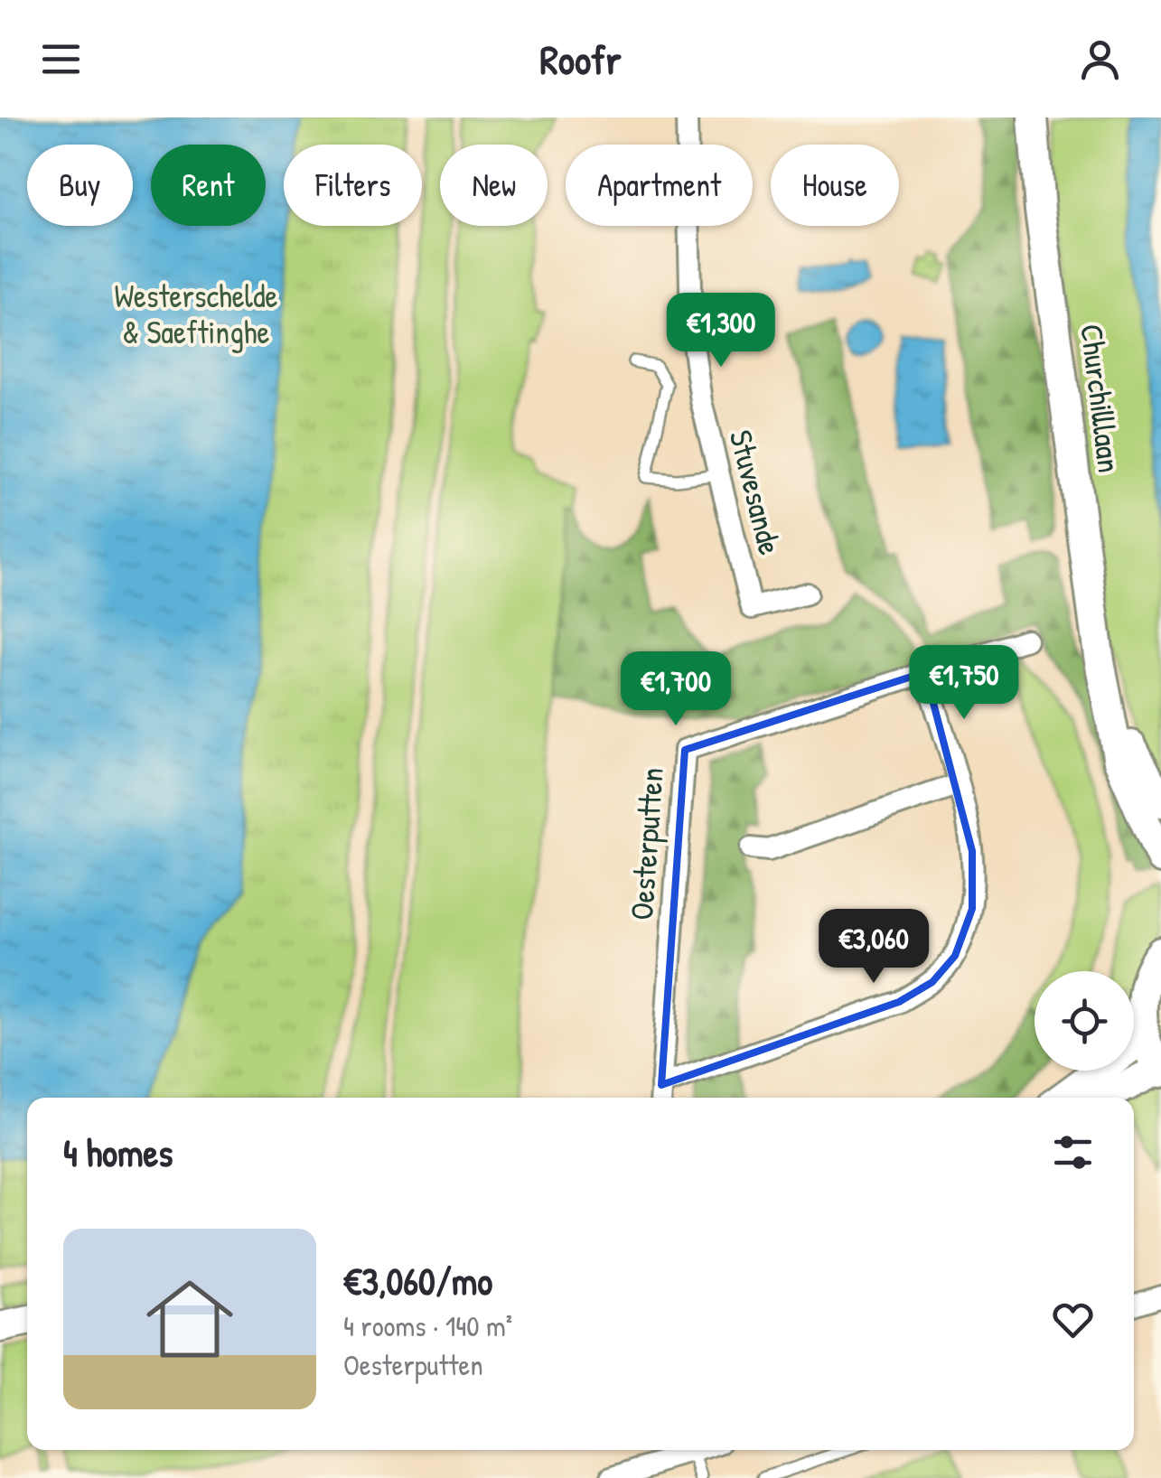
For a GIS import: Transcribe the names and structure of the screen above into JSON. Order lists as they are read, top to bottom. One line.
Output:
{"streets":{"main road":["Churchilllaan"],"street":["Stuvesande","Oesterputten"]},"parks":["Westerschelde & Saeftinghe"],"page":{"header":"Roofr","chip":["Buy","Rent","Filters","New","Apartment","House"],"price":["€1,300","€1,750","€1,700","€3,060"],"heading":"4 homes","list":[{"name":"€3,060/mo","note":"4 rooms · 140 m² · Oesterputten"}]}}
